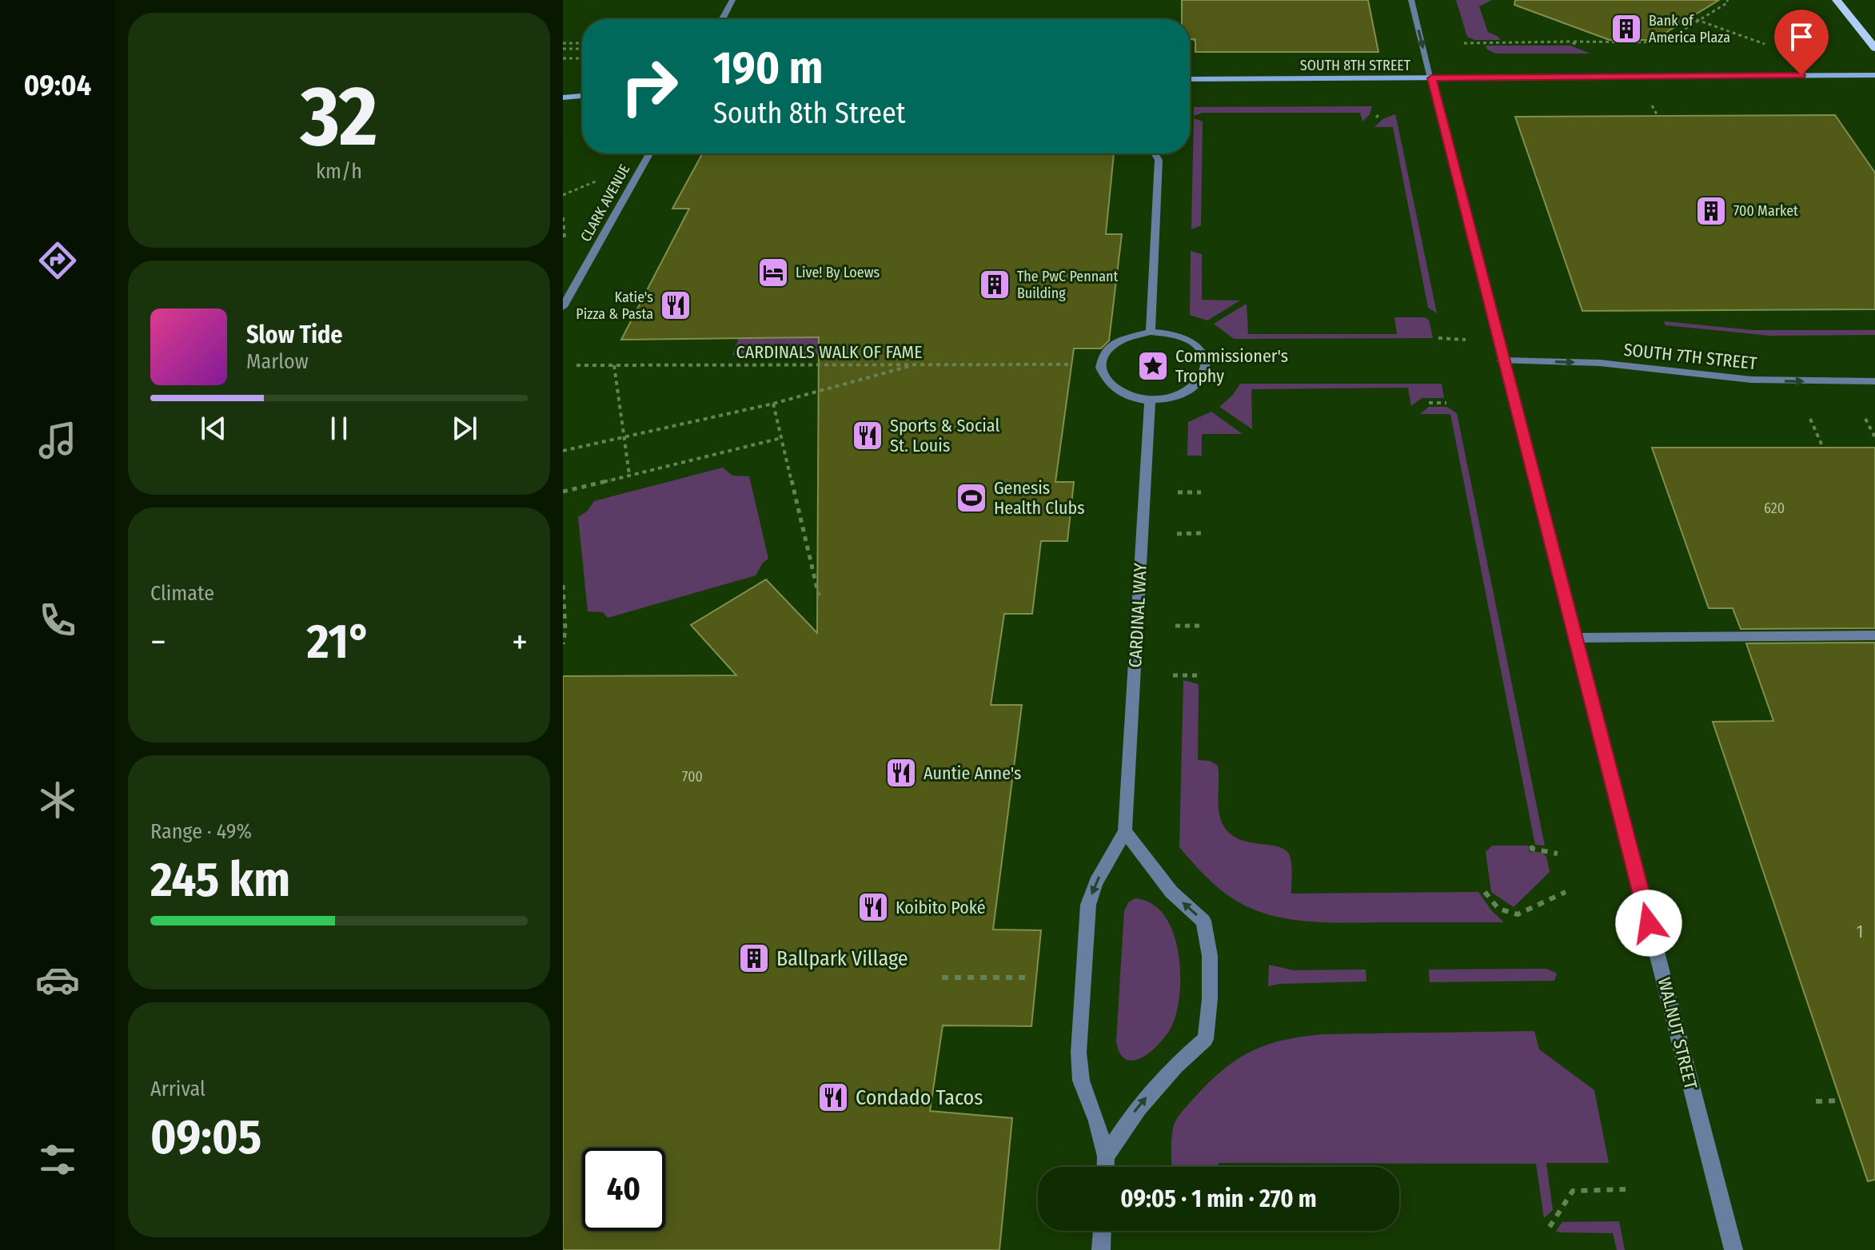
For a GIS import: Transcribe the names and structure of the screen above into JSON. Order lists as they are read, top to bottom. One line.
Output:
{"streets":{"main road":["SOUTH 8TH STREET"],"street":["CLARK AVENUE","SOUTH 7TH STREET","CARDINAL WAY","WALNUT STREET"],"path":["CARDINALS WALK OF FAME"]},"crossings":[["SOUTH 8TH STREET","WALNUT STREET"],["SOUTH 7TH STREET","WALNUT STREET"]],"one_way":["SOUTH 7TH STREET"],"places":{"building":["Bank of America Plaza","700 Market","The PwC Pennant Building","Ballpark Village"],"hotel":["Live! By Loews"],"restaurant":["Katie's Pizza & Pasta","Sports & Social St. Louis","Auntie Anne's","Koibito Poké","Condado Tacos"],"place":["Commissioner's Trophy"],"sports":["Genesis Health Clubs"]},"house_numbers":["620","700","1"],"page":{"tabs":"09:04","tile":[["32","km/h"],"Climate",["Range · 49%","245 km"],["Arrival","09:05"]],"turn":["190 m","South 8th Street"],"song":["Slow Tide","Marlow"],"heat":["−","21°","+"],"limit":"40","trip":"09:05 · 1 min · 270 m"}}
